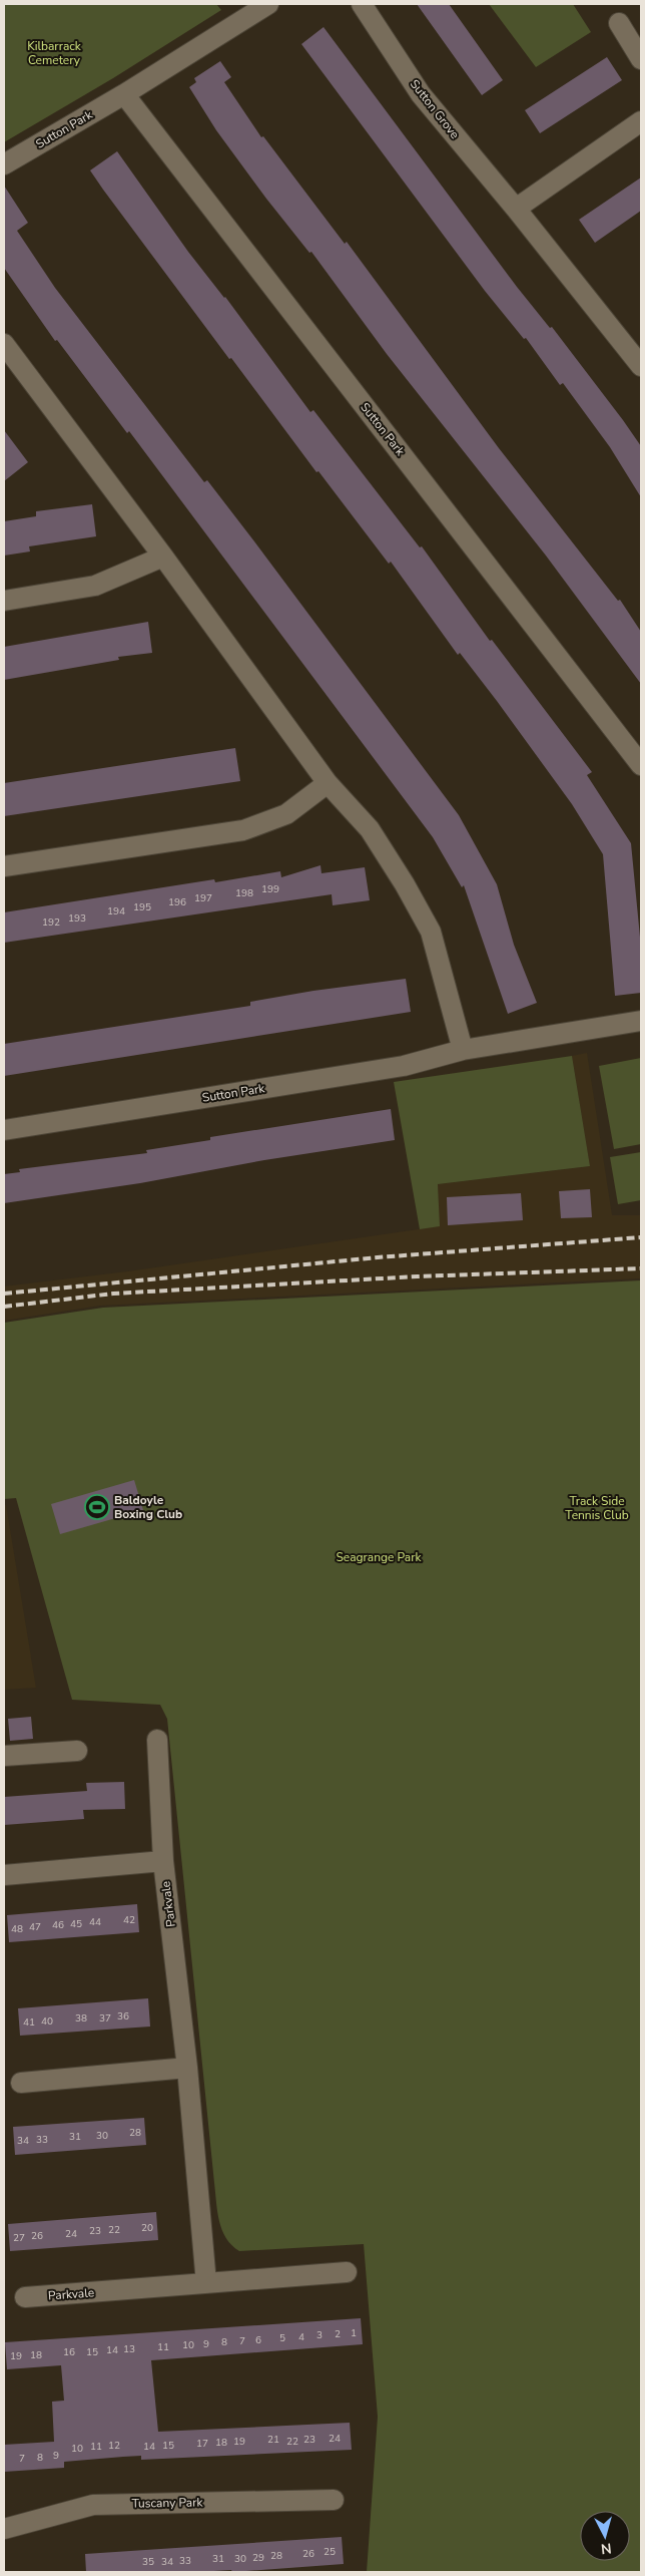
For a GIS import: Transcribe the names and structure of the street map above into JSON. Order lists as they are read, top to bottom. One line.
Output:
{"streets":{"street":["Sutton Grove","Sutton Park","Parkvale","Tuscany Park"]},"parks":["Kilbarrack Cemetery","Track Side Tennis Club","Seagrange Park"],"places":{"sports":["Baldoyle Boxing Club"]},"house_numbers":["199","198","197","196","195","194","193","192","42","44","45","46","47","48","36","38","37","40","41","28","30","31","33","34","20","22","23","24","26","27","1","2","3","4","5","6","7","8","9","10","11","13","14","16","15","18","19","24","21","23","19","22","18","17","12","15","11","14","10","9","8","7","25","26","28","29","31","30","33","35","34"],"north":"bottom"}
